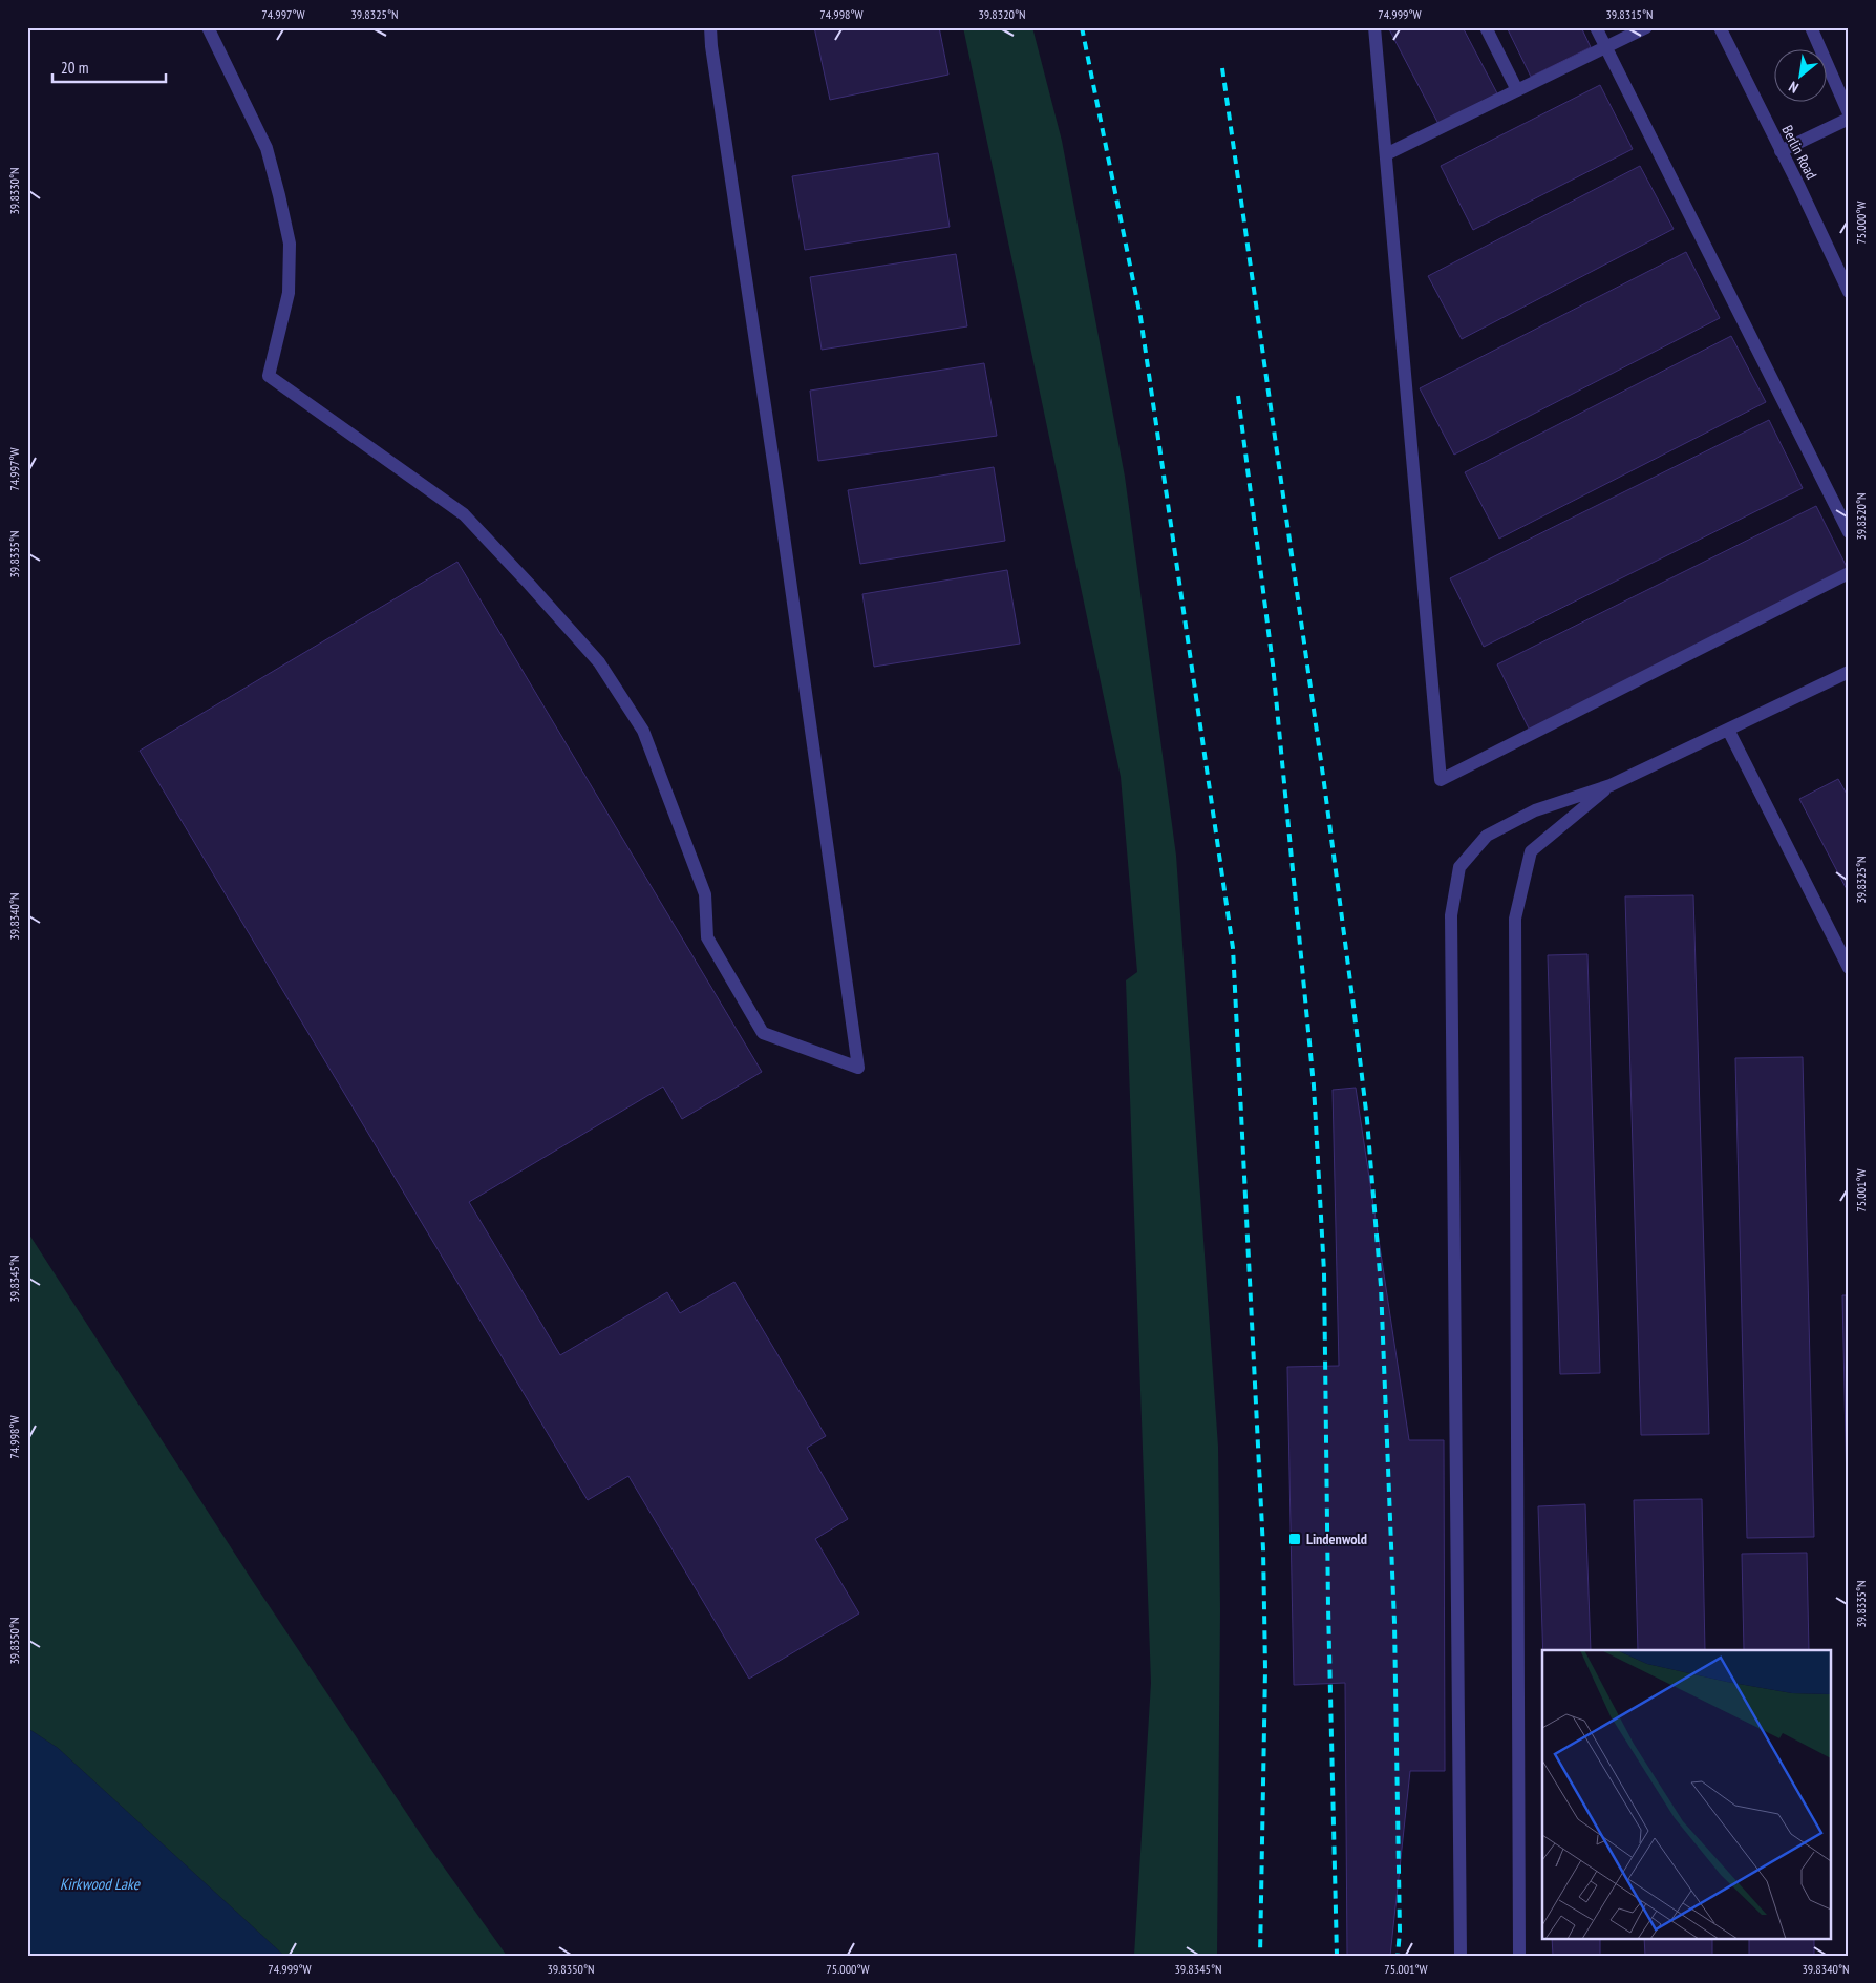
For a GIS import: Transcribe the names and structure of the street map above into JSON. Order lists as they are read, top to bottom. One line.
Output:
{"streets":{"street":["Berlin Road"]},"water":["Kirkwood Lake"],"places":{"transit":["Lindenwold"]},"scale_bar":"20 m","north":"bottom left","coordinates":["74.997°W","39.8325°N","74.998°W","39.8320°N","74.999°W","39.8315°N","39.8330°N","75.000°W","39.8335°N","39.8340°N","75.001°W","39.8345°N","39.8350°N"]}
